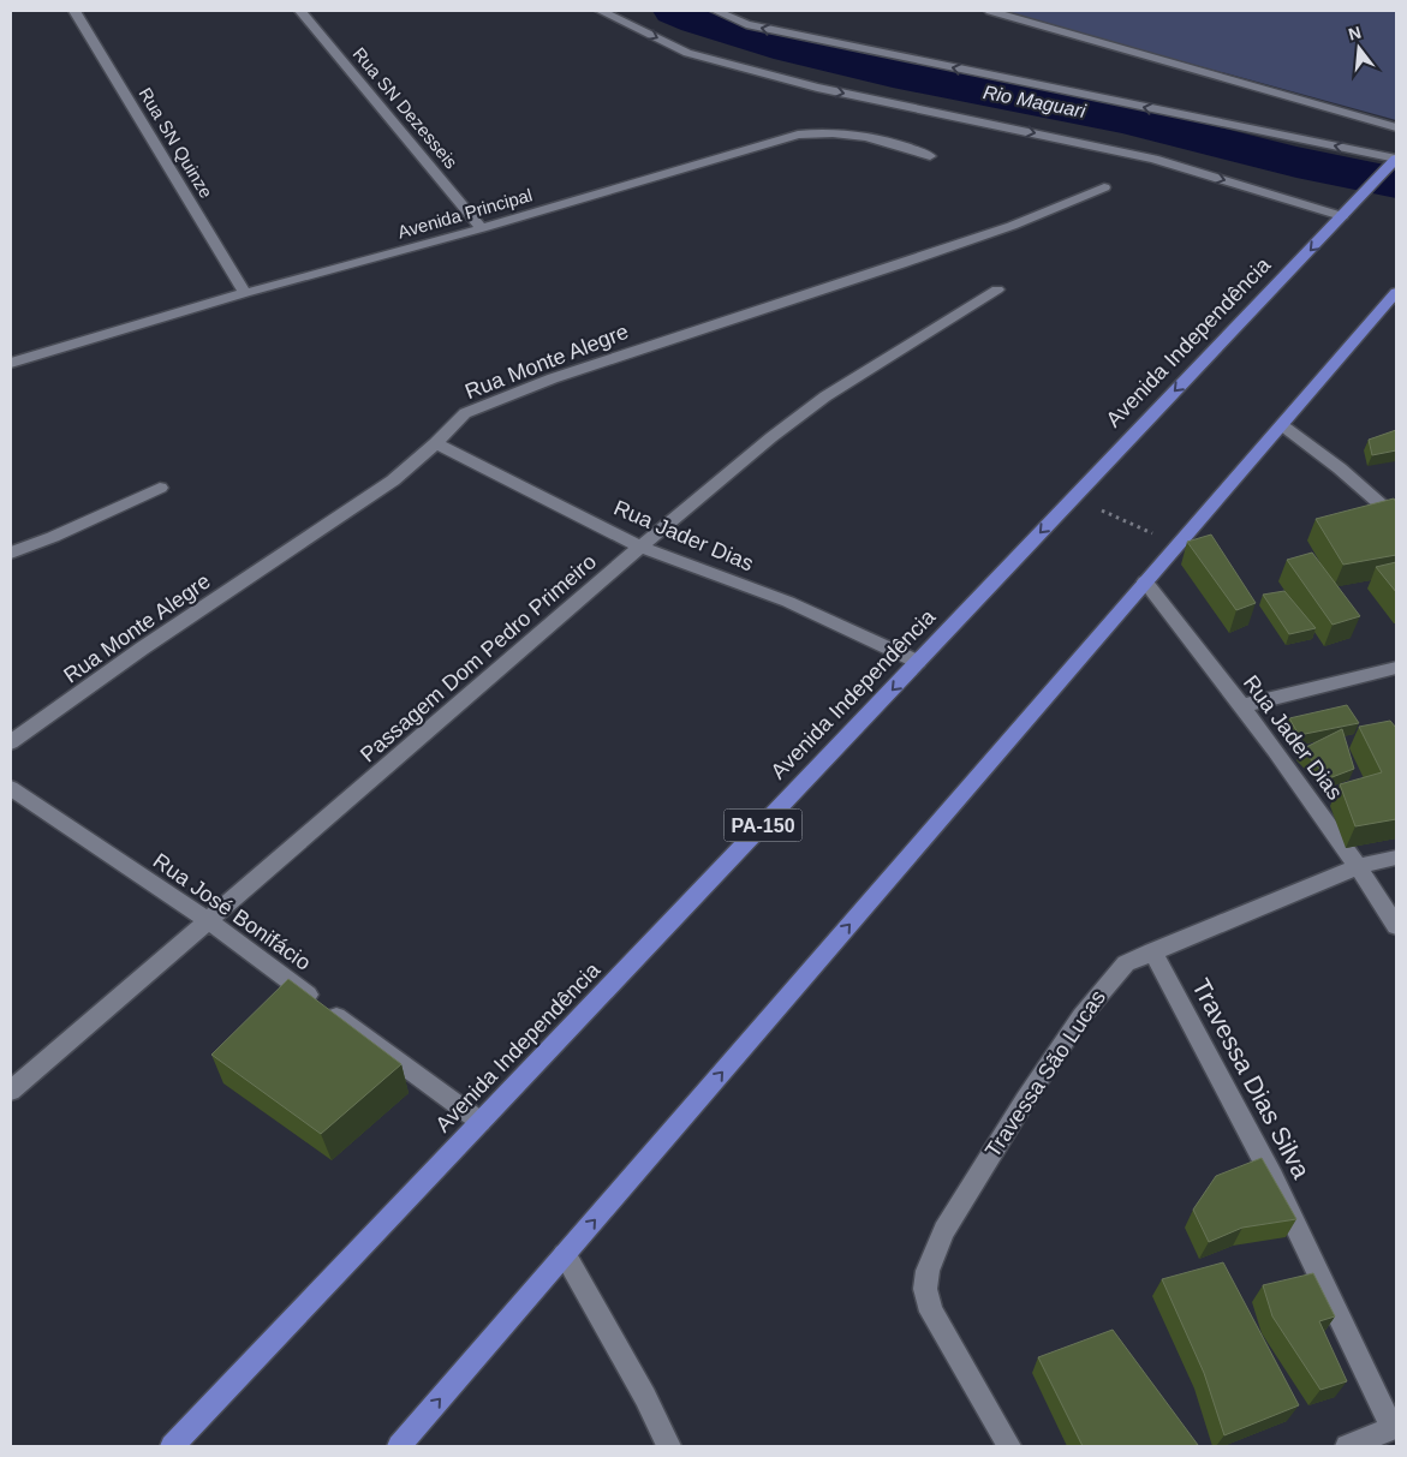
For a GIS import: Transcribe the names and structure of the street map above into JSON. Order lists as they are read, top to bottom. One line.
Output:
{"streets":{"main road":["Avenida Independência","PA-150"],"street":["Rua SN Dezesseis","Rua SN Quinze","Avenida Principal","Rua Monte Alegre","Rua Jader Dias","Passagem Dom Pedro Primeiro","Rua José Bonifácio","Travessa São Lucas","Travessa Dias Silva"]},"crossings":[["Rua SN Dezesseis","Avenida Principal"],["Rua SN Quinze","Avenida Principal"],["Avenida Independência","Rua Jader Dias"],["Avenida Independência","Rua José Bonifácio"],["Rua Monte Alegre","Rua Jader Dias"],["Rua Jader Dias","Passagem Dom Pedro Primeiro"],["Rua Jader Dias","Travessa São Lucas"],["Passagem Dom Pedro Primeiro","Rua José Bonifácio"],["Travessa São Lucas","Travessa Dias Silva"]],"water":["Rio Maguari"],"north":"top"}
